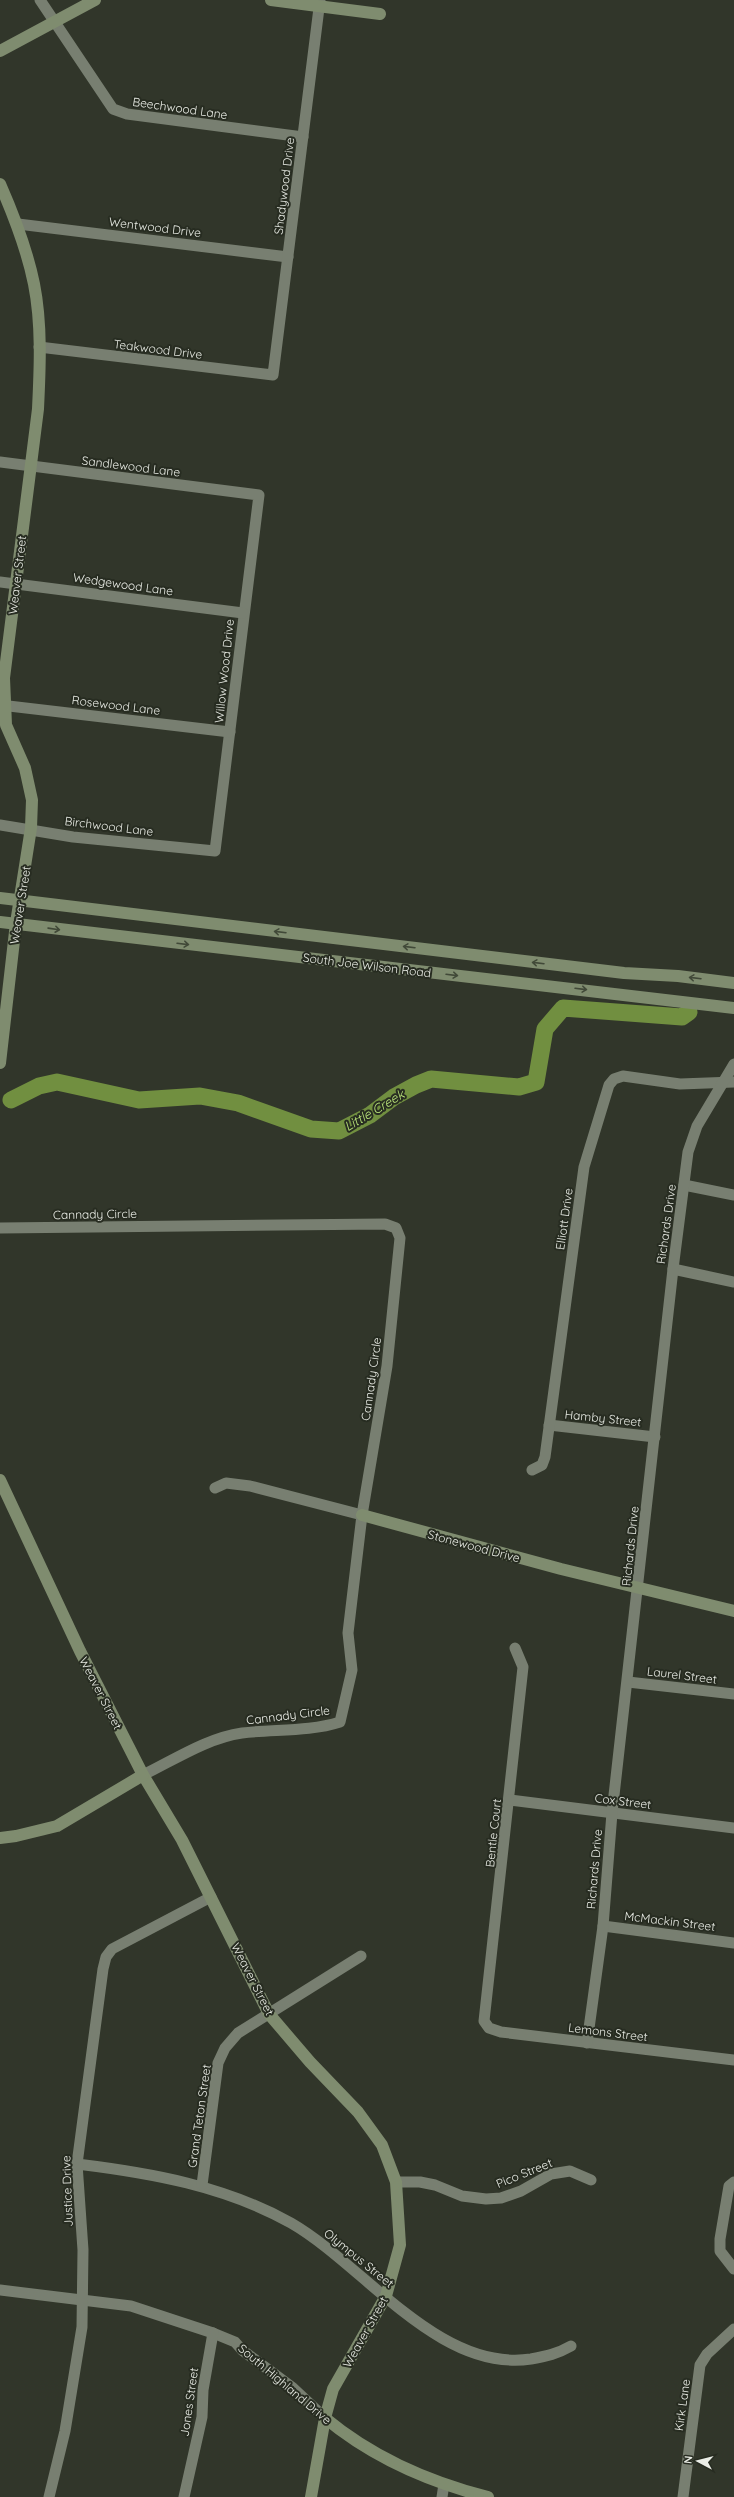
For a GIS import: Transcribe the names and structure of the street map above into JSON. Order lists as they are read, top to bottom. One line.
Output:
{"streets":{"street":["Beechwood Lane","Shadywood Drive","Wentwood Drive","Teakwood Drive","Sandlewood Lane","Weaver Street","Wedgewood Lane","Willow Wood Drive","Rosewood Lane","Birchwood Lane","South Joe Wilson Road","Cannady Circle","Elliott Drive","Richards Drive","Hamby Street","Stonewood Drive","Laurel Street","Cox Street","Bentle Court","McMackin Street","Lemons Street","Grand Teton Street","Pico Street","Justice Drive","Olympus Street","South Highland Drive","Jones Street","Kirk Lane"]},"crossings":[["Beechwood Lane","Shadywood Drive"],["Shadywood Drive","Wentwood Drive"],["Shadywood Drive","Teakwood Drive"],["Wentwood Drive","Weaver Street"],["Teakwood Drive","Weaver Street"],["Sandlewood Lane","Weaver Street"],["Sandlewood Lane","Willow Wood Drive"],["Weaver Street","Wedgewood Lane"],["Weaver Street","Rosewood Lane"],["Weaver Street","Birchwood Lane"],["Weaver Street","South Joe Wilson Road"],["Weaver Street","Cannady Circle"],["Weaver Street","Grand Teton Street"],["Weaver Street","Pico Street"],["Weaver Street","Justice Drive"],["Weaver Street","Olympus Street"],["Weaver Street","South Highland Drive"],["Wedgewood Lane","Willow Wood Drive"],["Willow Wood Drive","Rosewood Lane"],["Willow Wood Drive","Birchwood Lane"],["Cannady Circle","Stonewood Drive"],["Elliott Drive","Richards Drive"],["Elliott Drive","Hamby Street"],["Richards Drive","Hamby Street"],["Richards Drive","Stonewood Drive"],["Richards Drive","Laurel Street"],["Richards Drive","Cox Street"],["Richards Drive","McMackin Street"],["Richards Drive","Lemons Street"],["Cox Street","Bentle Court"],["Bentle Court","Lemons Street"],["Grand Teton Street","Olympus Street"],["Justice Drive","Olympus Street"],["Justice Drive","South Highland Drive"],["South Highland Drive","Jones Street"]],"water":["Little Creek"],"north":"left"}
